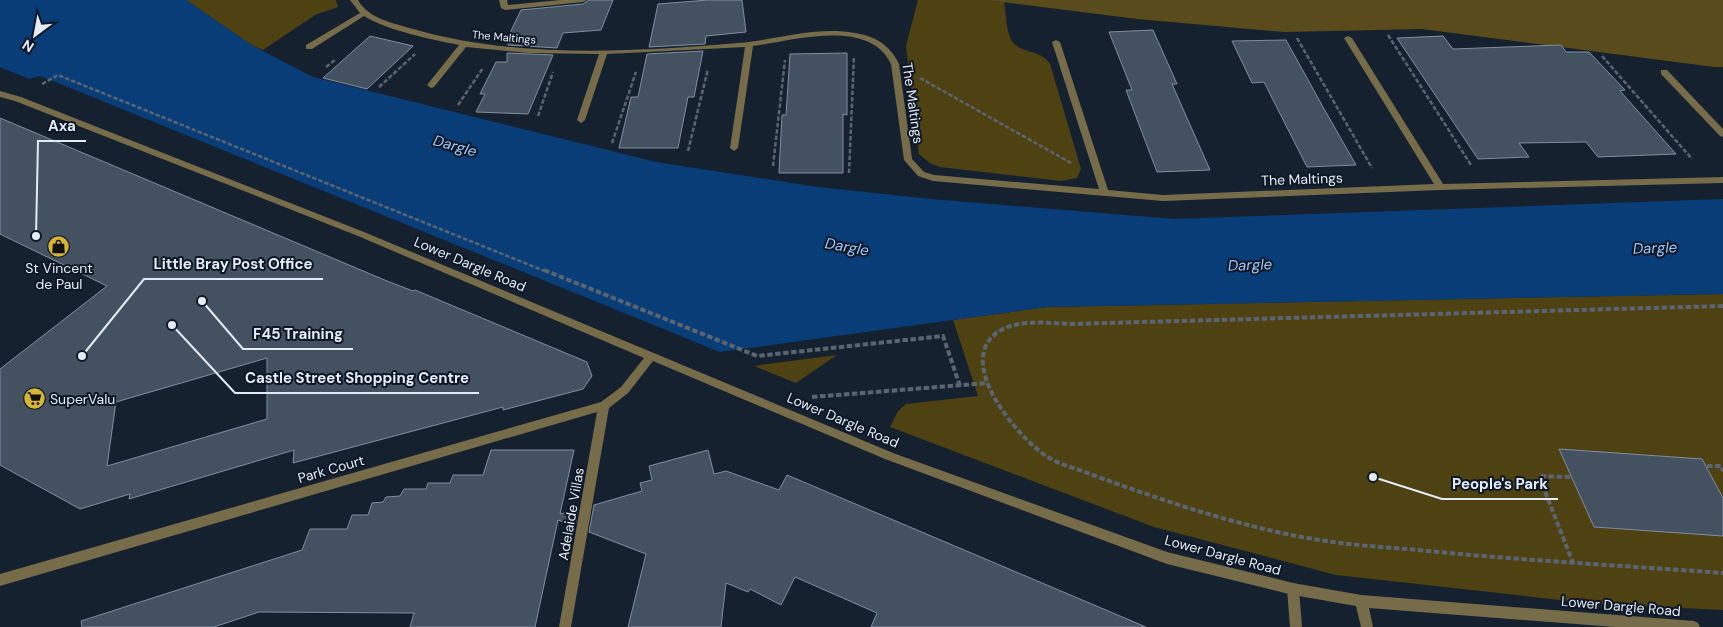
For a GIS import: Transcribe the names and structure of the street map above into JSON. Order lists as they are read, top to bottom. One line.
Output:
{"streets":{"street":["The Maltings","Lower Dargle Road","Park Court","Adelaide Villas"]},"crossings":[["Lower Dargle Road","Park Court"],["Park Court","Adelaide Villas"]],"water":["Dargle"],"places":{"other":["Axa","F45 Training","Castle Street Shopping Centre","Little Bray Post Office","People's Park"],"shop":["St Vincent de Paul"],"supermarket":["SuperValu"]},"north":"bottom left"}
